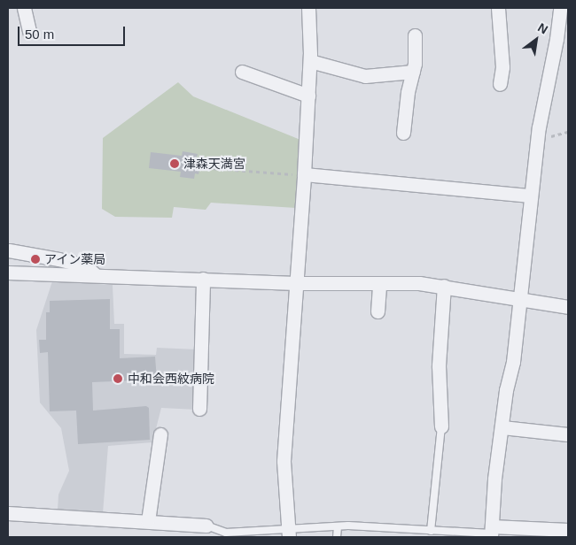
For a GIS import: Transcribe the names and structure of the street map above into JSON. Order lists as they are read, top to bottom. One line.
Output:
{"places":["津森天満宮","アイン薬局","中和会西紋病院"],"scale_bar":"50 m","north":"top right"}
